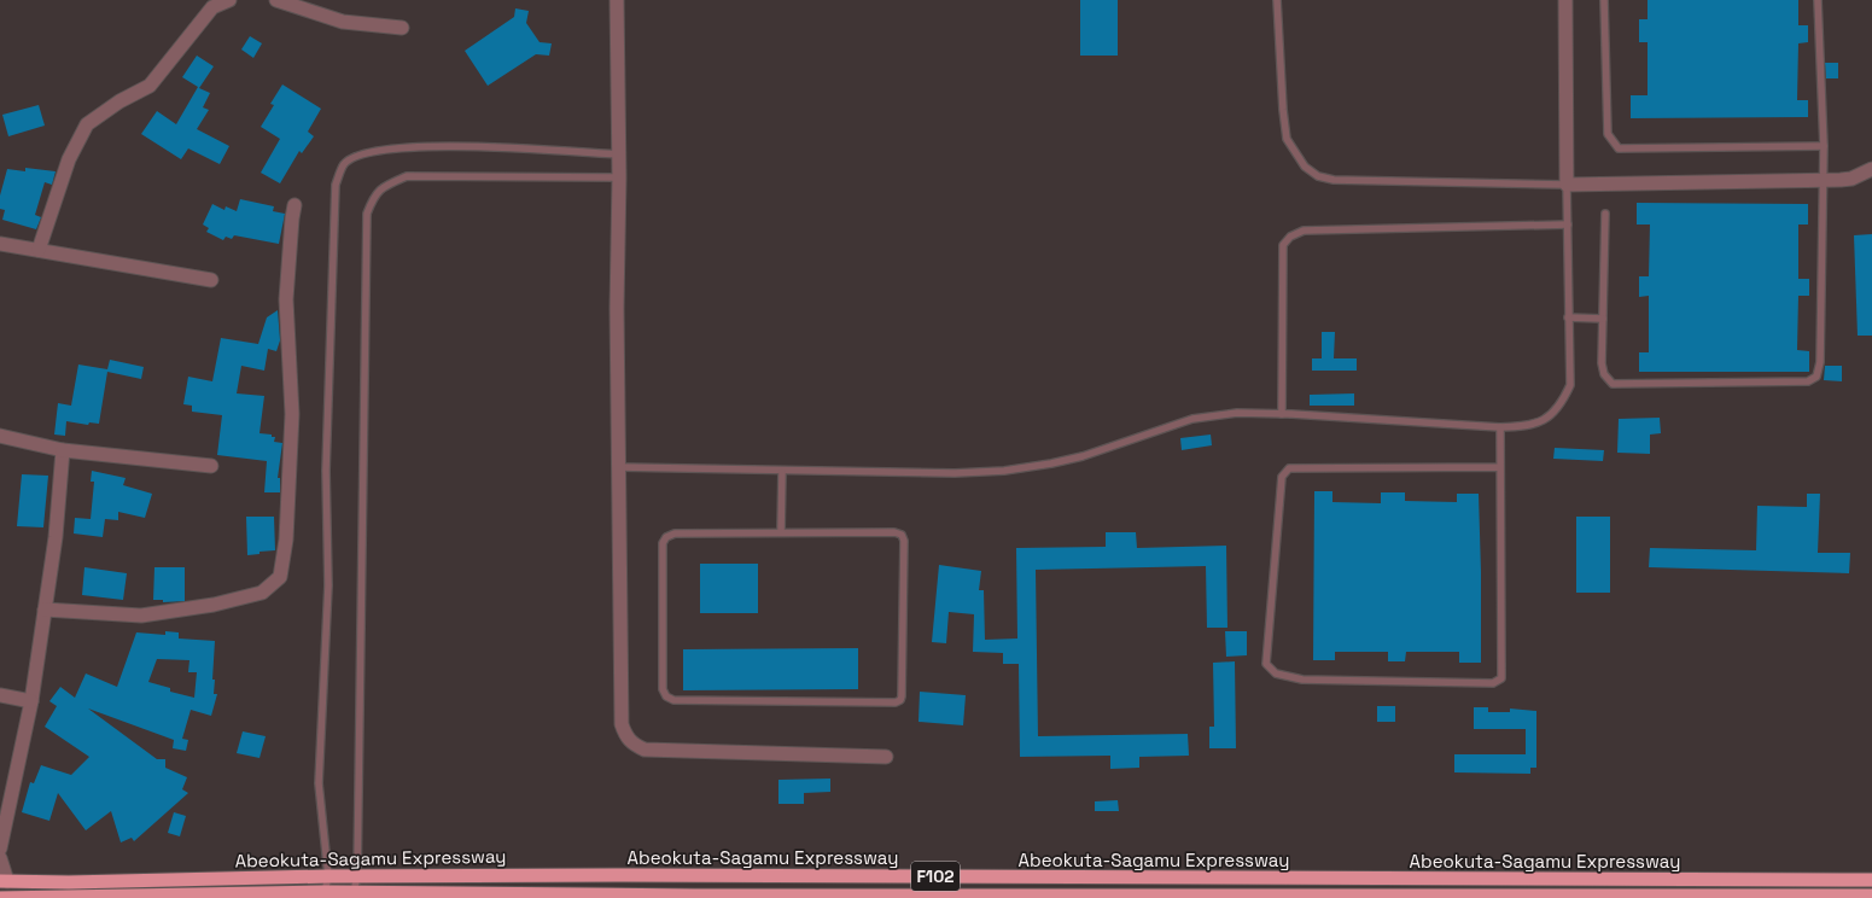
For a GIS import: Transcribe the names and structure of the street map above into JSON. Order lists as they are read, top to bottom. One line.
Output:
{"streets":{"highway":["Abeokuta-Sagamu Expressway","F102"]}}
